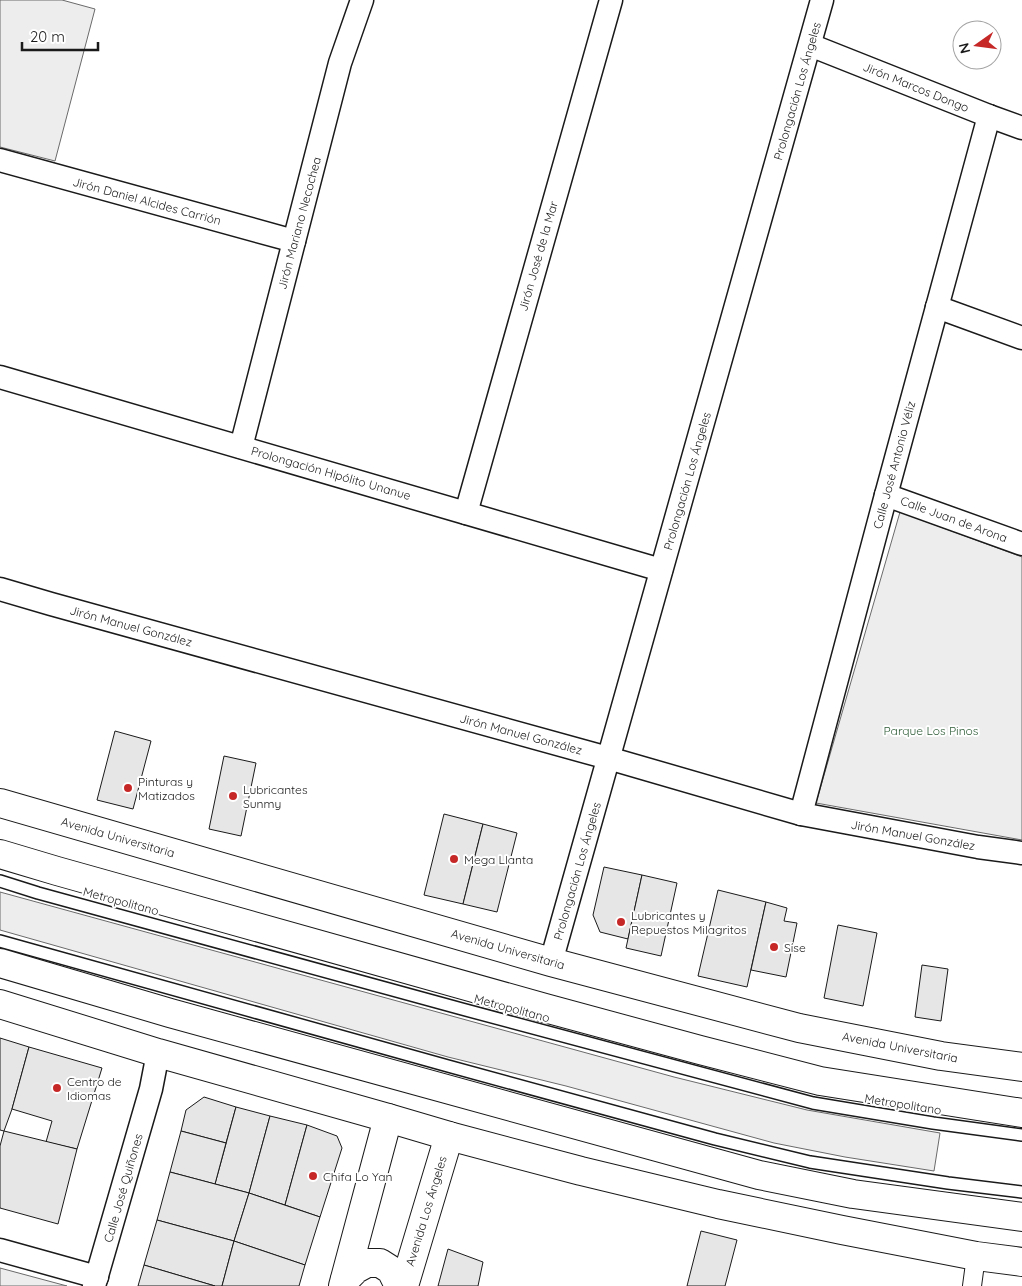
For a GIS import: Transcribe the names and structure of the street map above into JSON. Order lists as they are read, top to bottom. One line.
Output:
{"streets":{"main road":["Avenida Universitaria","Avenida Los Ángeles"],"street":["Jirón Marcos Dongo","Prolongación Los Ángeles","Jirón Daniel Alcides Carrión","Jirón Mariano Necochea","Jirón José de la Mar","Calle José Antonio Véliz","Prolongación Hipólito Unanue","Calle Juan de Arona","Jirón Manuel González","Calle José Quiñones"],"lane":["Metropolitano"]},"crossings":[["Jirón Marcos Dongo","Prolongación Los Ángeles"],["Jirón Marcos Dongo","Calle José Antonio Véliz"],["Prolongación Los Ángeles","Prolongación Hipólito Unanue"],["Prolongación Los Ángeles","Jirón Manuel González"],["Prolongación Los Ángeles","Avenida Universitaria"],["Jirón Daniel Alcides Carrión","Jirón Mariano Necochea"],["Jirón Mariano Necochea","Prolongación Hipólito Unanue"],["Jirón José de la Mar","Prolongación Hipólito Unanue"],["Calle José Antonio Véliz","Calle Juan de Arona"],["Calle José Antonio Véliz","Jirón Manuel González"]],"parks":["Parque Los Pinos"],"places":["Pinturas y Matizados","Lubricantes Sunmy","Mega Llanta","Lubricantes y Repuestos Milagritos","Sise","Centro de Idiomas","Chifa Lo Yan"],"scale_bar":"20 m","north":"left"}
